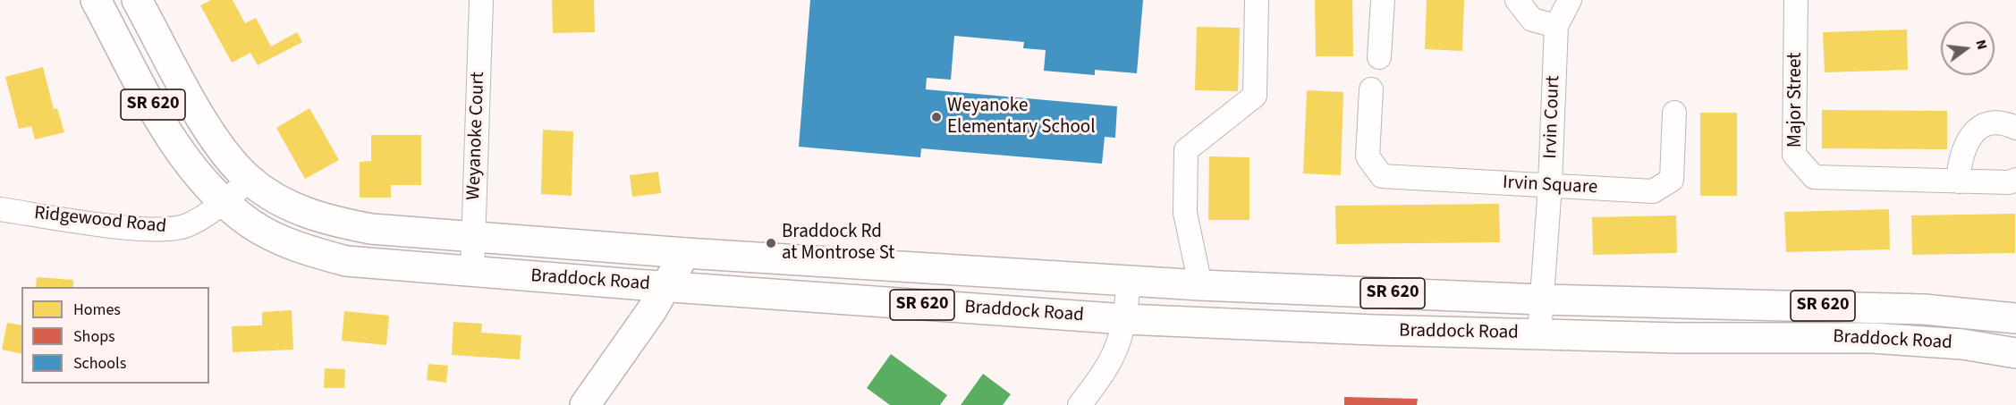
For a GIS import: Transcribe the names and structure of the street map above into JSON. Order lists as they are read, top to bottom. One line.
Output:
{"streets":{"main road":["SR 620","Braddock Road"],"street":["Major Street","Irvin Court","Weyanoke Court","Irvin Square","Ridgewood Road"]},"crossings":[["Irvin Court","Irvin Square"],["Irvin Court","Braddock Road"],["Weyanoke Court","Braddock Road"],["Ridgewood Road","Braddock Road"]],"places":["Weyanoke Elementary School","Braddock Rd at Montrose St"],"legend":["Homes","Shops","Schools"],"north":"right"}
